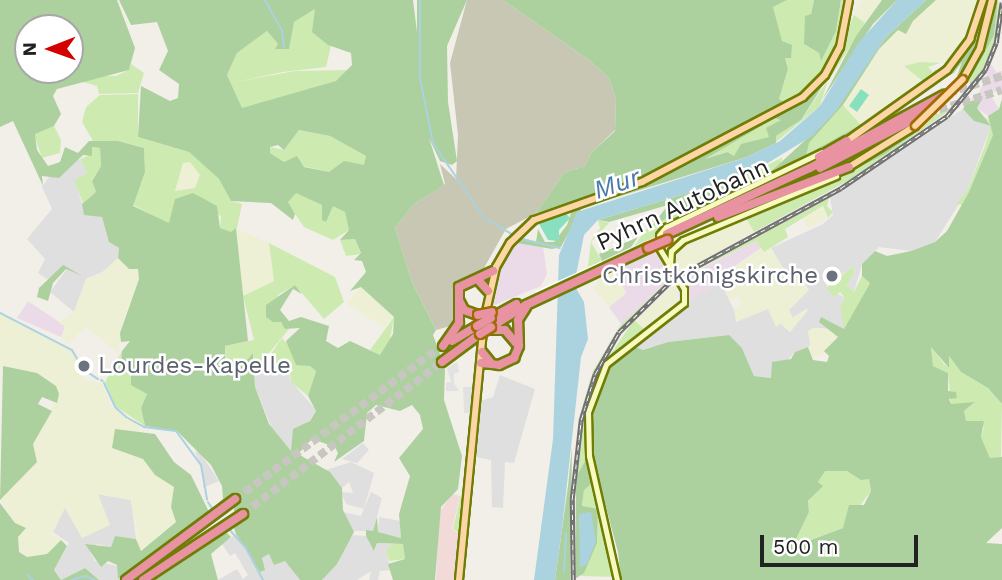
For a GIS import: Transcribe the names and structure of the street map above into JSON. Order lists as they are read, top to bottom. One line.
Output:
{"streets":{"highway":["Pyhrn Autobahn"]},"water":["Mur"],"places":["Christkönigskirche","Lourdes-Kapelle"],"scale_bar":"500 m","north":"left"}
